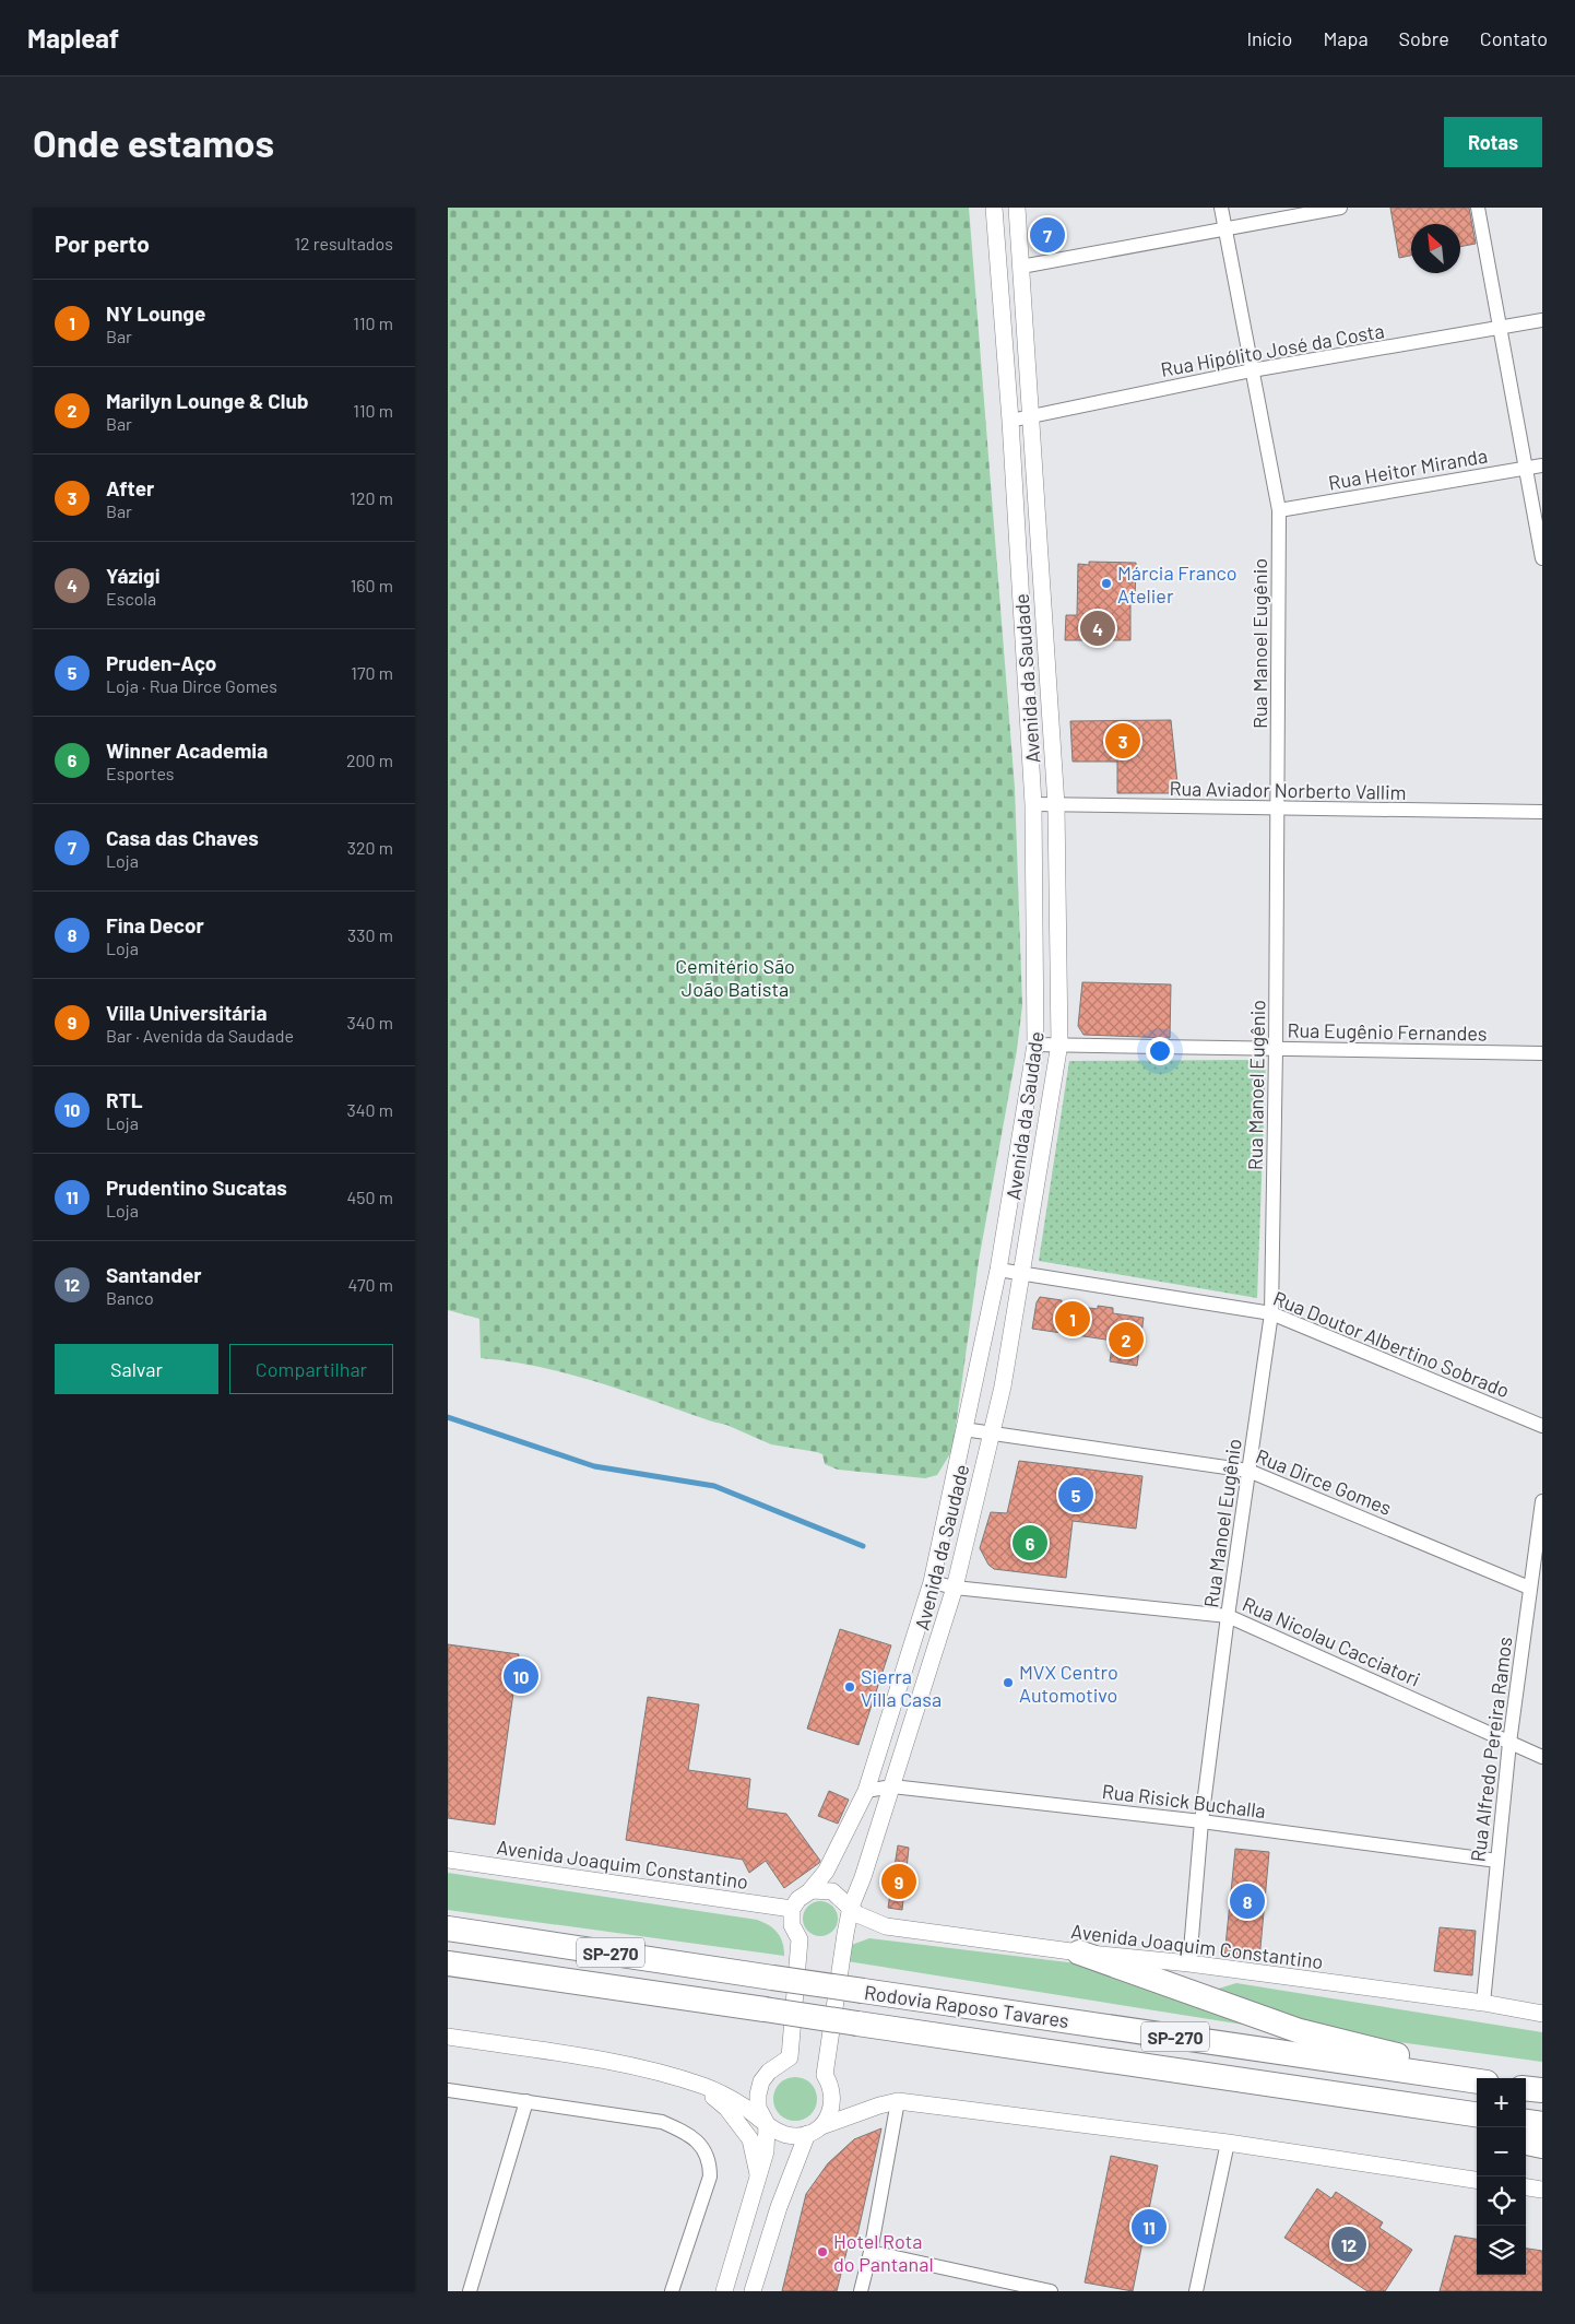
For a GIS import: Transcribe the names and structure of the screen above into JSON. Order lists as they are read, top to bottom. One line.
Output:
{"streets":{"highway":["SP-270","Rodovia Raposo Tavares"],"street":["Rua Hipólito José da Costa","Rua Heitor Miranda","Rua Manoel Eugênio","Avenida da Saudade","Rua Aviador Norberto Vallim","Rua Eugênio Fernandes","Rua Doutor Albertino Sobrado","Rua Dirce Gomes","Rua Nicolau Cacciatori","Rua Alfredo Pereira Ramos","Rua Risick Buchalla","Avenida Joaquim Constantino"]},"crossings":[["Rua Hipólito José da Costa","Rua Manoel Eugênio"],["Rua Hipólito José da Costa","Avenida da Saudade"],["Rua Heitor Miranda","Rua Manoel Eugênio"],["Rua Manoel Eugênio","Rua Aviador Norberto Vallim"],["Rua Manoel Eugênio","Rua Eugênio Fernandes"],["Rua Manoel Eugênio","Rua Doutor Albertino Sobrado"],["Rua Manoel Eugênio","Rua Dirce Gomes"],["Rua Manoel Eugênio","Rua Nicolau Cacciatori"],["Rua Manoel Eugênio","Rua Risick Buchalla"],["Rua Manoel Eugênio","Avenida Joaquim Constantino"],["Avenida da Saudade","Rua Aviador Norberto Vallim"],["Avenida da Saudade","Rua Eugênio Fernandes"],["Avenida da Saudade","Rua Doutor Albertino Sobrado"],["Avenida da Saudade","Rua Dirce Gomes"],["Avenida da Saudade","Rua Nicolau Cacciatori"],["Avenida da Saudade","Rua Risick Buchalla"],["Avenida da Saudade","Avenida Joaquim Constantino"],["Rua Dirce Gomes","Rua Alfredo Pereira Ramos"],["Rua Nicolau Cacciatori","Rua Alfredo Pereira Ramos"],["Rua Alfredo Pereira Ramos","Rua Risick Buchalla"],["Rua Alfredo Pereira Ramos","Avenida Joaquim Constantino"]],"parks":["Cemitério São João Batista"],"places":["Márcia Franco Atelier","MVX Centro Automotivo","Sierra Villa Casa","Hotel Rota do Pantanal"],"north":"top left","page":{"header":"Mapleaf","nav":["Início","Mapa","Sobre","Contato"],"buttons":["Rotas",["Salvar","Compartilhar"]],"title":"Onde estamos","heading":["Por perto","12 resultados"],"pins":["7","4","3","1","2","5","6","10","9","8","11","12"],"list":[{"mark":"1","name":"NY Lounge","note":"Bar","value":"110 m"},{"mark":"2","name":"Marilyn Lounge & Club","note":"Bar","value":"110 m"},{"mark":"3","name":"After","note":"Bar","value":"120 m"},{"mark":"4","name":"Yázigi","note":"Escola","value":"160 m"},{"mark":"5","name":"Pruden-Aço","note":"Loja · Rua Dirce Gomes","value":"170 m"},{"mark":"6","name":"Winner Academia","note":"Esportes","value":"200 m"},{"mark":"7","name":"Casa das Chaves","note":"Loja","value":"320 m"},{"mark":"8","name":"Fina Decor","note":"Loja","value":"330 m"},{"mark":"9","name":"Villa Universitária","note":"Bar · Avenida da Saudade","value":"340 m"},{"mark":"10","name":"RTL","note":"Loja","value":"340 m"},{"mark":"11","name":"Prudentino Sucatas","note":"Loja","value":"450 m"},{"mark":"12","name":"Santander","note":"Banco","value":"470 m"}],"map_buttons":["+","−"]}}
